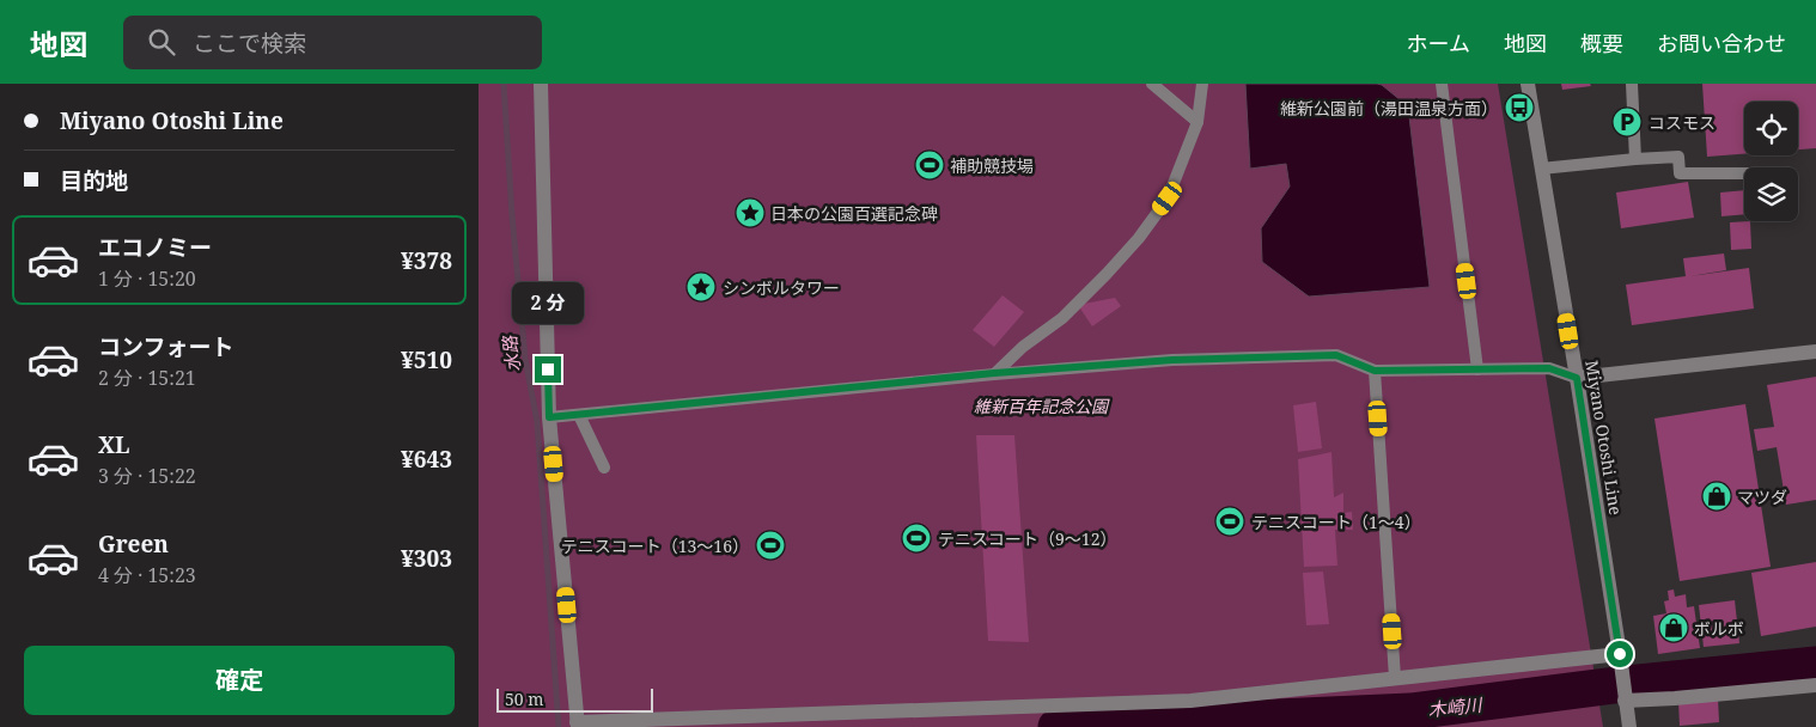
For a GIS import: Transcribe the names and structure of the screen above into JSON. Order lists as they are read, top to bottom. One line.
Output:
{"streets":{"street":["Miyano Otoshi Line"]},"water":["水路","木崎川"],"parks":["維新百年記念公園"],"places":{"bus stop":["維新公園前（湯田温泉方面）"],"parking":["コスモス"],"sports":["補助競技場","テニスコート（1～4）","テニスコート（9～12）","テニスコート（13～16）"],"place":["日本の公園百選記念碑","シンボルタワー"],"shop":["マツダ","ボルボ"]},"scale_bar":"50 m","page":{"header":"地図","search":"ここで検索","nav":["ホーム","地図","概要","お問い合わせ"],"banner":["Miyano Otoshi Line","目的地"],"list":[{"name":"エコノミー","note":"1 分 · 15:20","value":"¥378"},{"name":"コンフォート","note":"2 分 · 15:21","value":"¥510"},{"name":"XL","note":"3 分 · 15:22","value":"¥643"},{"name":"Green","note":"4 分 · 15:23","value":"¥303"}],"bubble":"2 分","buttons":"確定","scale":"50 m"}}
